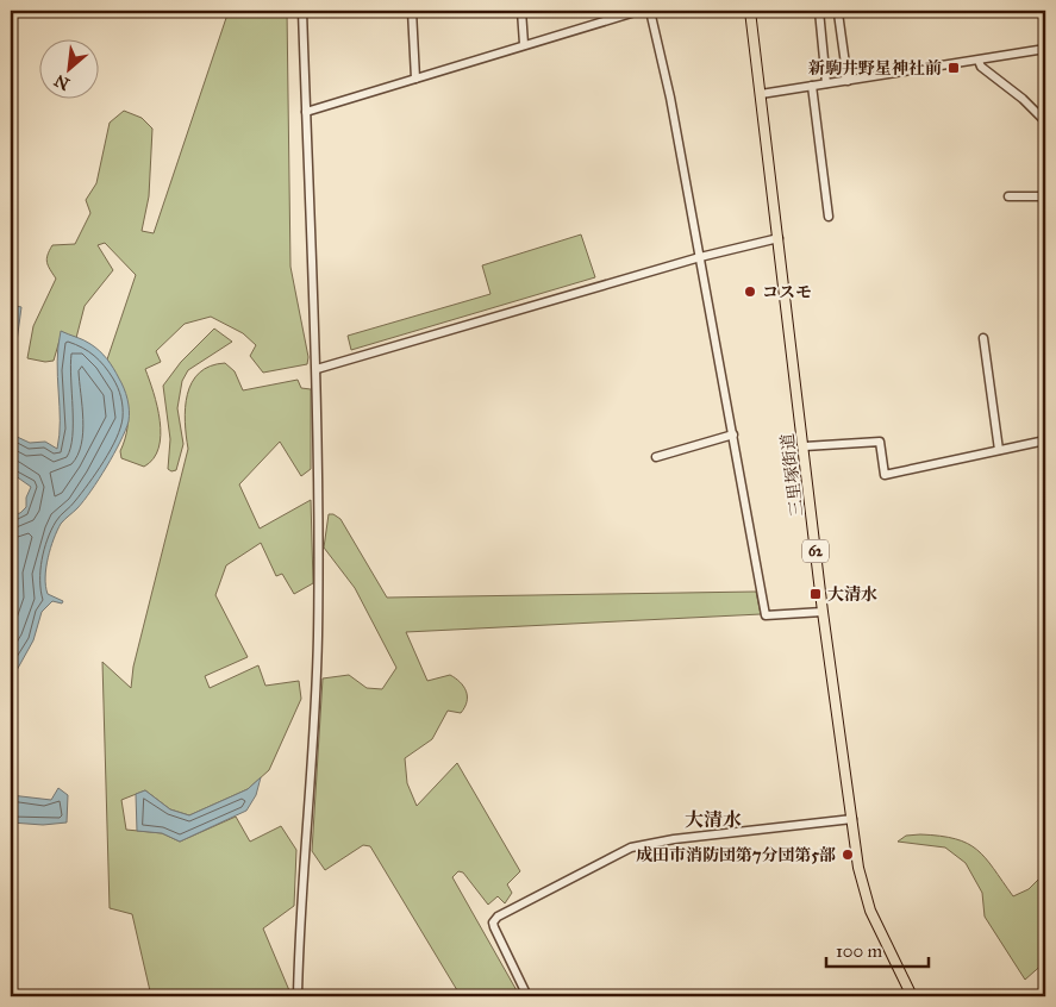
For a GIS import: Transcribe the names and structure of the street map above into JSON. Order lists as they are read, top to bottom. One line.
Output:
{"streets":{"main road":["三里塚街道","62"]},"districts":["大清水"],"places":{"transit":["新駒井野星神社前","大清水"],"other":["コスモ","成田市消防団第7分団第5部"]},"scale_bar":"100 m","north":"bottom left"}
